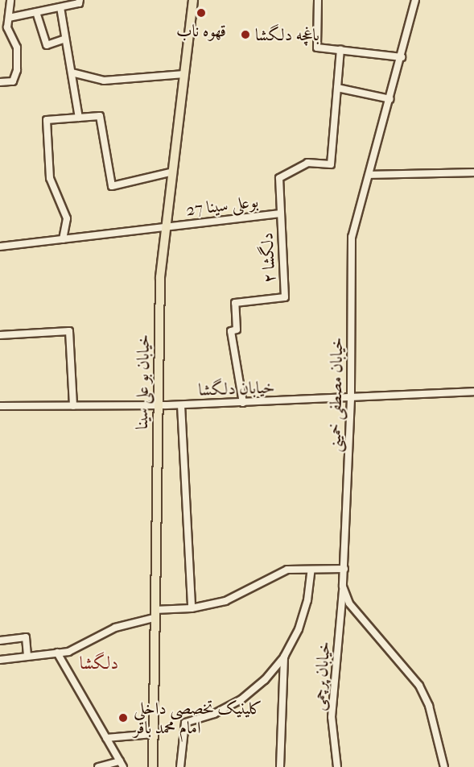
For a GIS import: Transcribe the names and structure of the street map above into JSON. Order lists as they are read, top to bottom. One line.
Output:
{"streets":{"main road":["خیابان بو علی سینا"],"street":["بوعلی سینا 27","دلگشا ۲","خیابان دلگشا","خیابان مصطفی خمینی","خیابان پرچمی"]},"crossings":[["بوعلی سینا 27","دلگشا ۲"],["بوعلی سینا 27","خیابان بو علی سینا"],["دلگشا ۲","خیابان دلگشا"],["خیابان بو علی سینا","خیابان دلگشا"],["خیابان دلگشا","خیابان مصطفی خمینی"],["خیابان مصطفی خمینی","خیابان پرچمی"]],"districts":["دلگشا"],"places":["قهوه ناب","باغچه دلگشا","کلینیک تخصصی داخلی امام محمد باقر"]}
